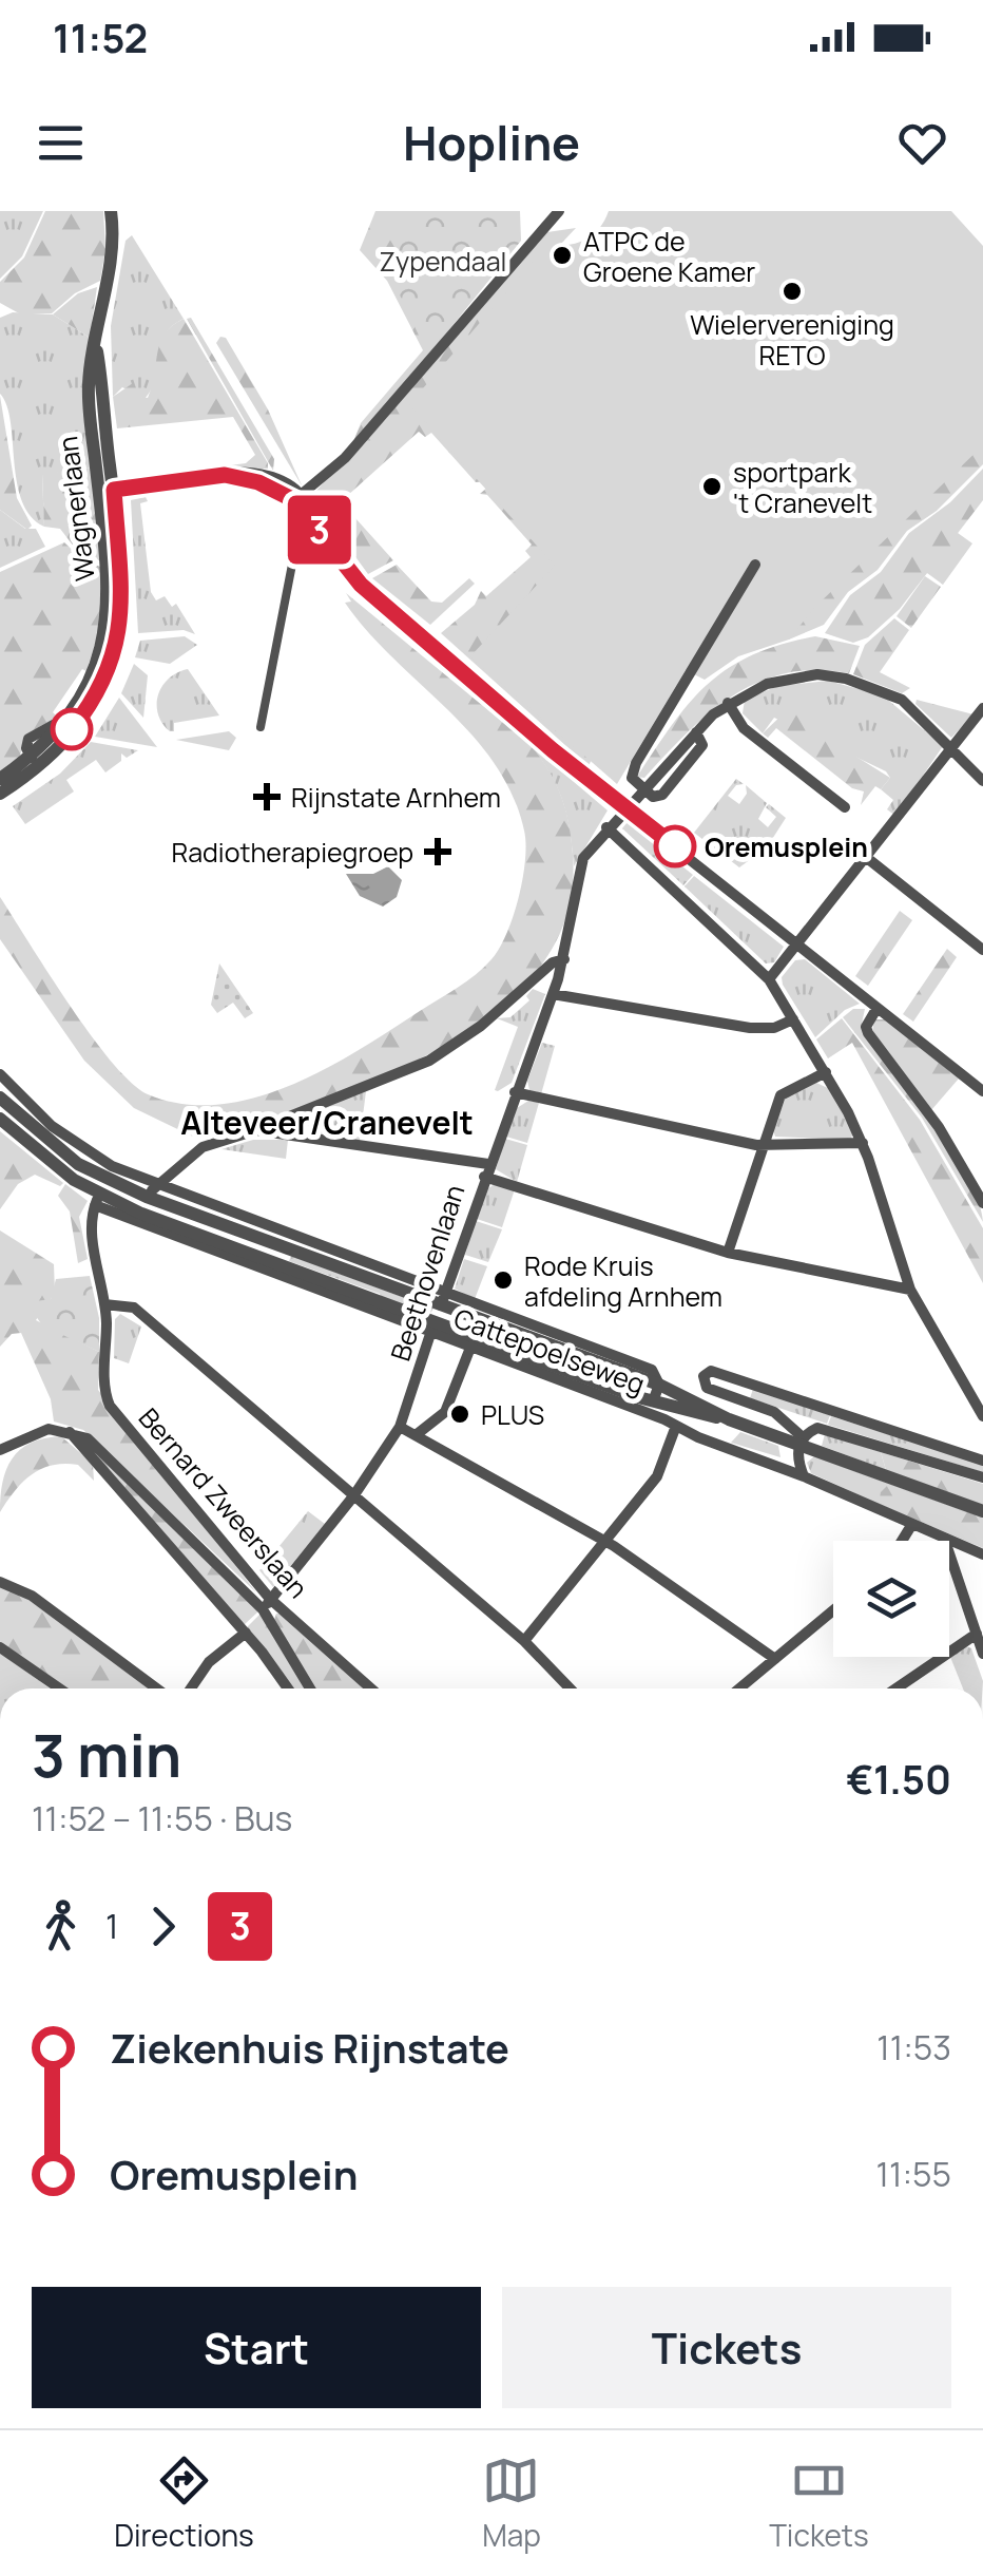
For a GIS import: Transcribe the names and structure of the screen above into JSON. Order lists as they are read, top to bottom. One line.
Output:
{"streets":{"street":["Wagnerlaan","Beethovenlaan","Cattepoelseweg","Bernard Zweerslaan"]},"crossings":[["Beethovenlaan","Cattepoelseweg"],["Beethovenlaan","Bernard Zweerslaan"],["Cattepoelseweg","Bernard Zweerslaan"]],"districts":["Alteveer/Cranevelt"],"parks":["Zypendaal"],"places":{"other":["ATPC de Groene Kamer","Wielervereniging RETO","sportpark 't Cranevelt","Oremusplein","Rode Kruis afdeling Arnhem","PLUS"],"health":["Rijnstate Arnhem","Radiotherapiegroep"]},"lines":["bus line 3"],"page":{"status":"11:52","header":"Hopline","on_map":"3","heading":["3 min","11:52 – 11:55 · Bus","€1.50"],"legs":["1","3"],"list":[{"name":"Ziekenhuis Rijnstate","value":"11:53"},{"name":"Oremusplein","value":"11:55"}],"buttons":["Start","Tickets"],"tabs":["Directions","Map","Tickets"]}}
